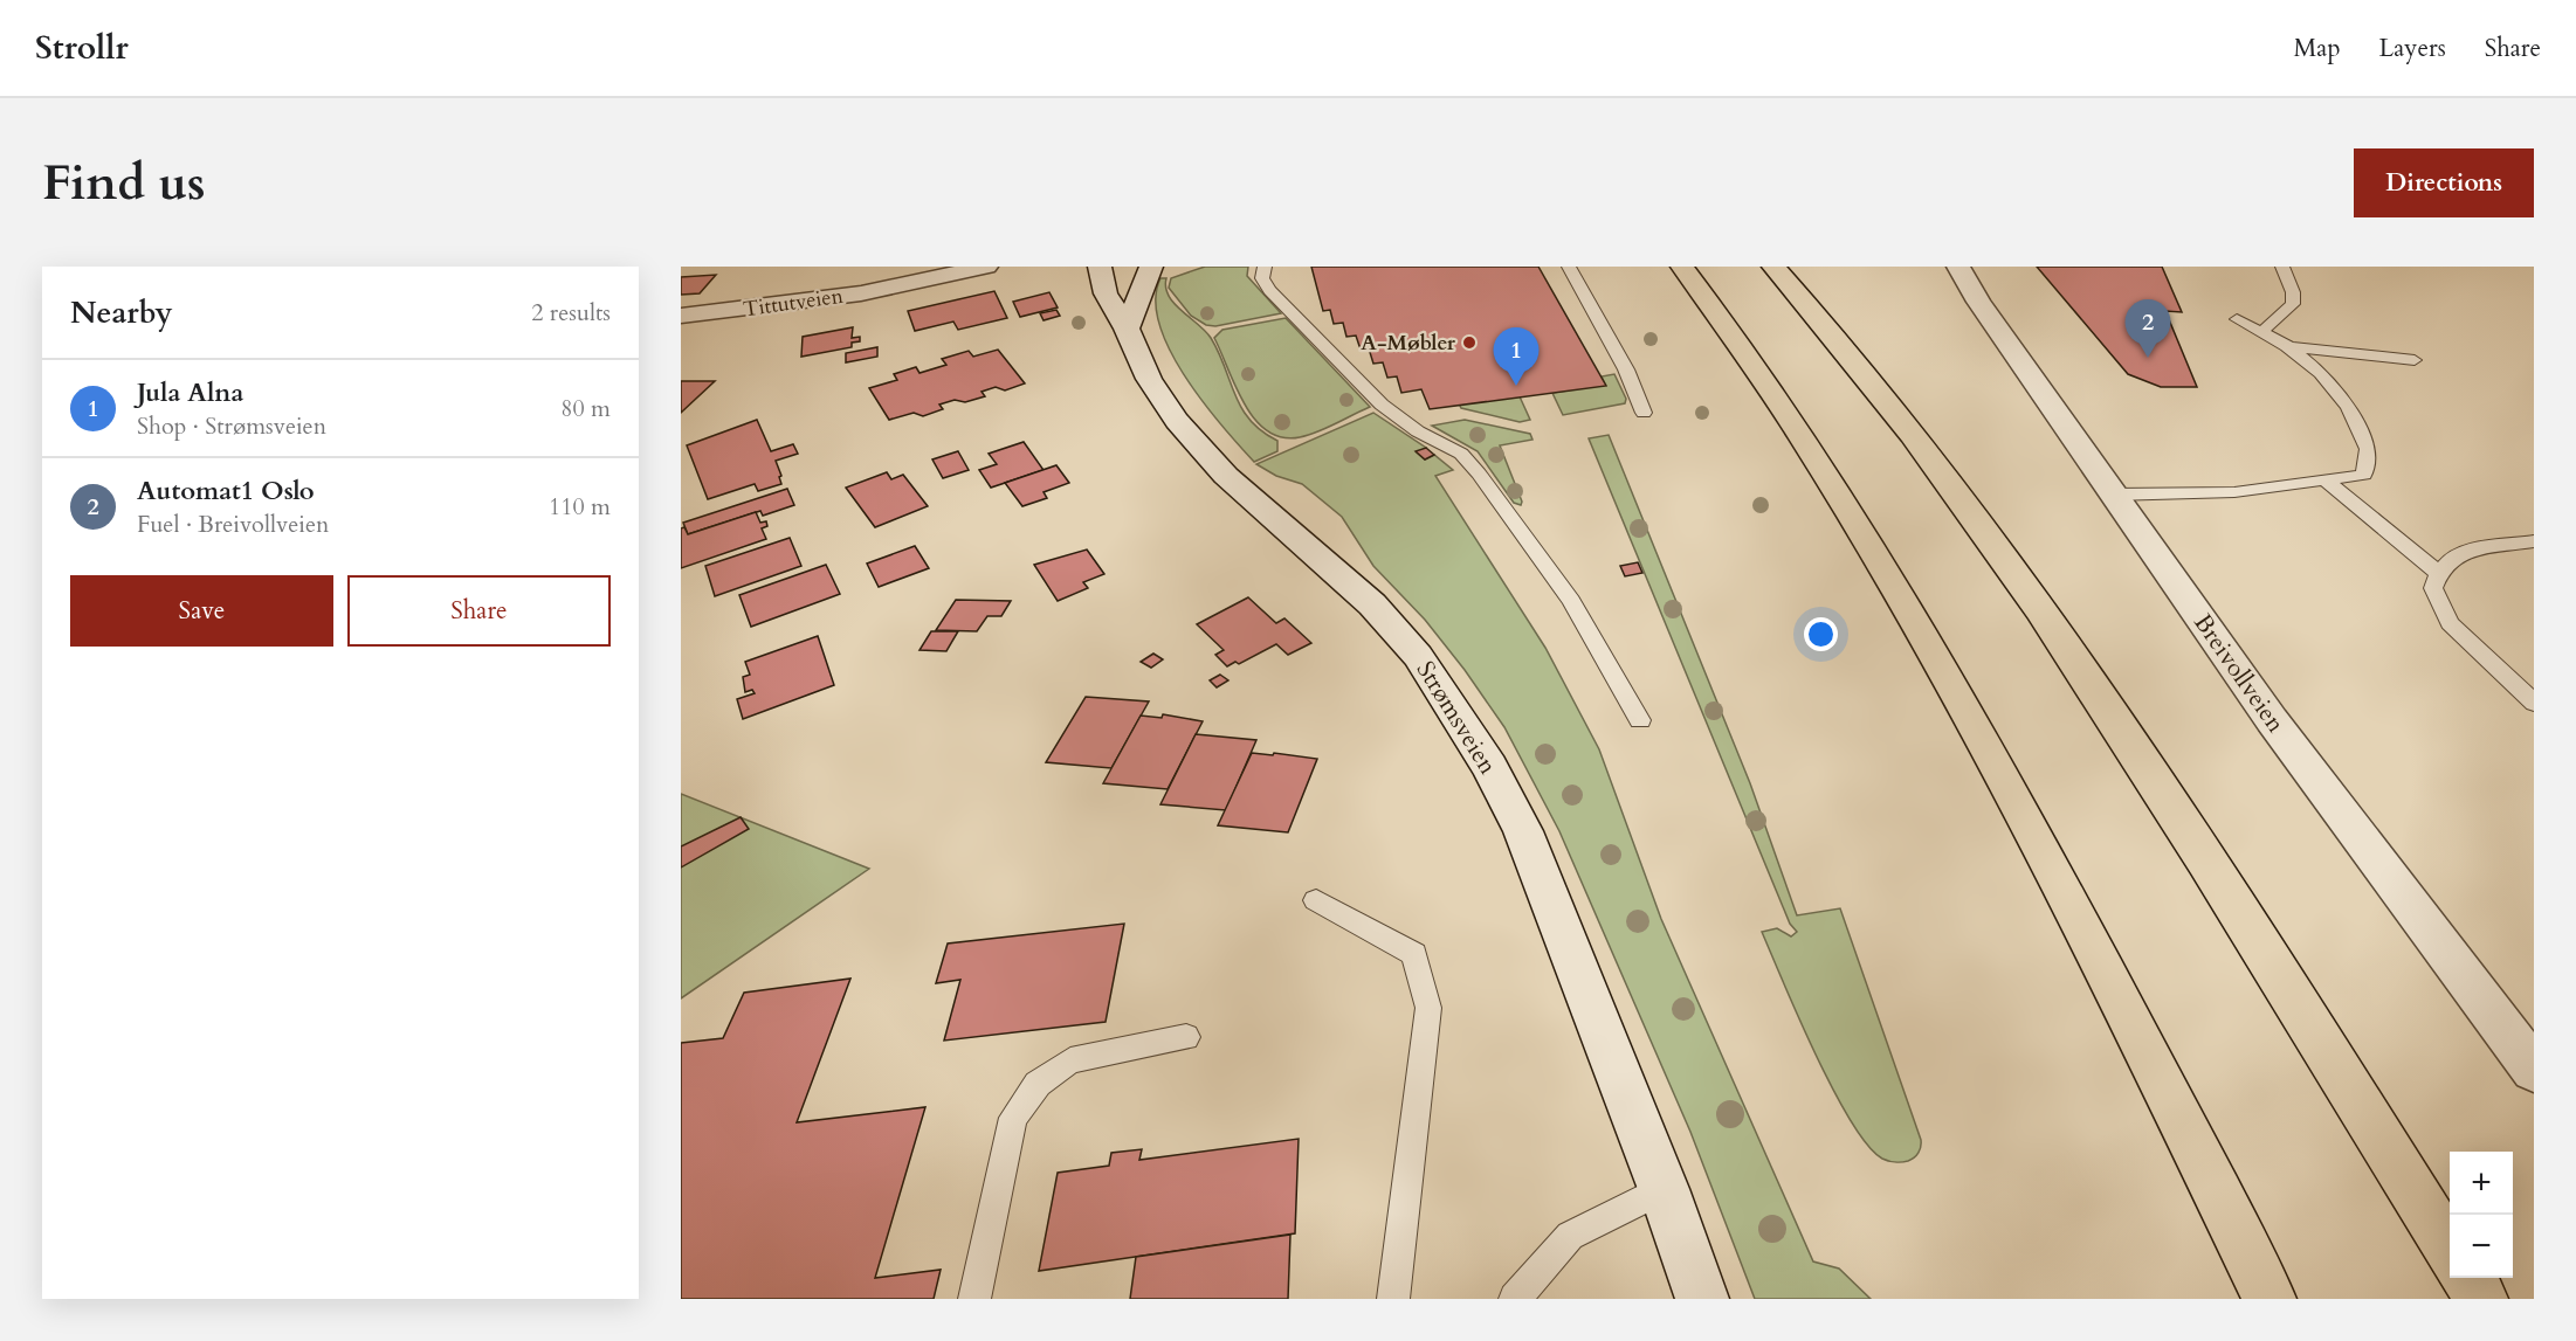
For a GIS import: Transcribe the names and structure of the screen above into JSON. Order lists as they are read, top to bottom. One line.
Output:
{"streets":{"main road":["Tittutveien","Breivollveien","Strømsveien"]},"places":["A-Møbler"],"page":{"header":"Strollr","nav":["Map","Layers","Share"],"buttons":["Directions",["Save","Share"]],"title":"Find us","heading":["Nearby","2 results"],"pins":["2","1"],"list":[{"mark":"1","name":"Jula Alna","note":"Shop · Strømsveien","value":"80 m"},{"mark":"2","name":"Automat1 Oslo","note":"Fuel · Breivollveien","value":"110 m"}],"map_buttons":["+","−"]}}
